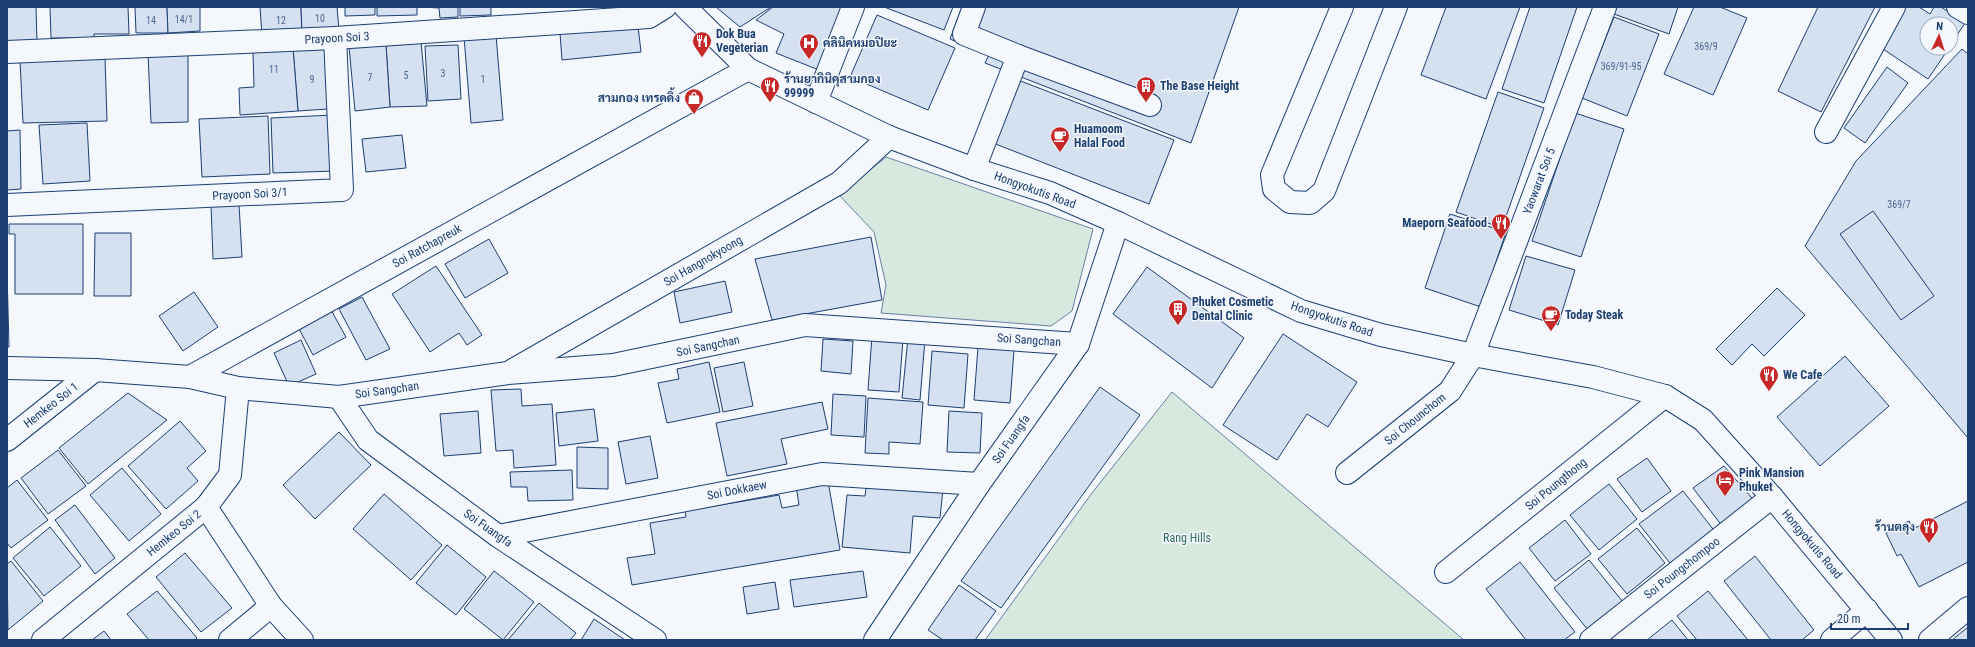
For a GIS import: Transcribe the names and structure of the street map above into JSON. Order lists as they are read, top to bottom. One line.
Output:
{"streets":{"street":["Prayoon Soi 3","Yaowarat Soi 5","Hongyokutis Road","Prayoon Soi 3/1","Soi Ratchapreuk","Soi Hangnokyoong","Soi Sangchan","Hemkeo Soi 1","Soi Chounchom","Soi Fuangfa","Soi Poungthong","Soi Dokkaew","Hemkeo Soi 2","Soi Poungchompoo"]},"crossings":[["Prayoon Soi 3","Prayoon Soi 3/1"],["Yaowarat Soi 5","Hongyokutis Road"],["Yaowarat Soi 5","Soi Chounchom"],["Hongyokutis Road","Soi Ratchapreuk"],["Hongyokutis Road","Soi Hangnokyoong"],["Hongyokutis Road","Soi Chounchom"],["Hongyokutis Road","Soi Fuangfa"],["Hongyokutis Road","Soi Poungthong"],["Hongyokutis Road","Soi Poungchompoo"],["Soi Ratchapreuk","Soi Sangchan"],["Soi Hangnokyoong","Soi Sangchan"],["Soi Sangchan","Soi Fuangfa"],["Soi Sangchan","Hemkeo Soi 2"],["Soi Fuangfa","Soi Dokkaew"]],"parks":["Rang Hills"],"places":{"restaurant":["Dok Bua Vegeterian","ร้านยากินิคุสามกอง 99999","Maeporn Seafood","We Cafe","ร้านตลุง"],"hospital":["คลินิคหมอปิยะ"],"building":["The Base Height","Phuket Cosmetic Dental Clinic"],"shop":["สามกอง เทรดดิ้ง"],"cafe":["Huamoom Halal Food","Today Steak"],"hotel":["Pink Mansion Phuket"]},"house_numbers":["10","14/1","14","12","369/9","369/91-95","11","3","5","7","9","1","369/7"],"scale_bar":"20 m","north":"top"}
